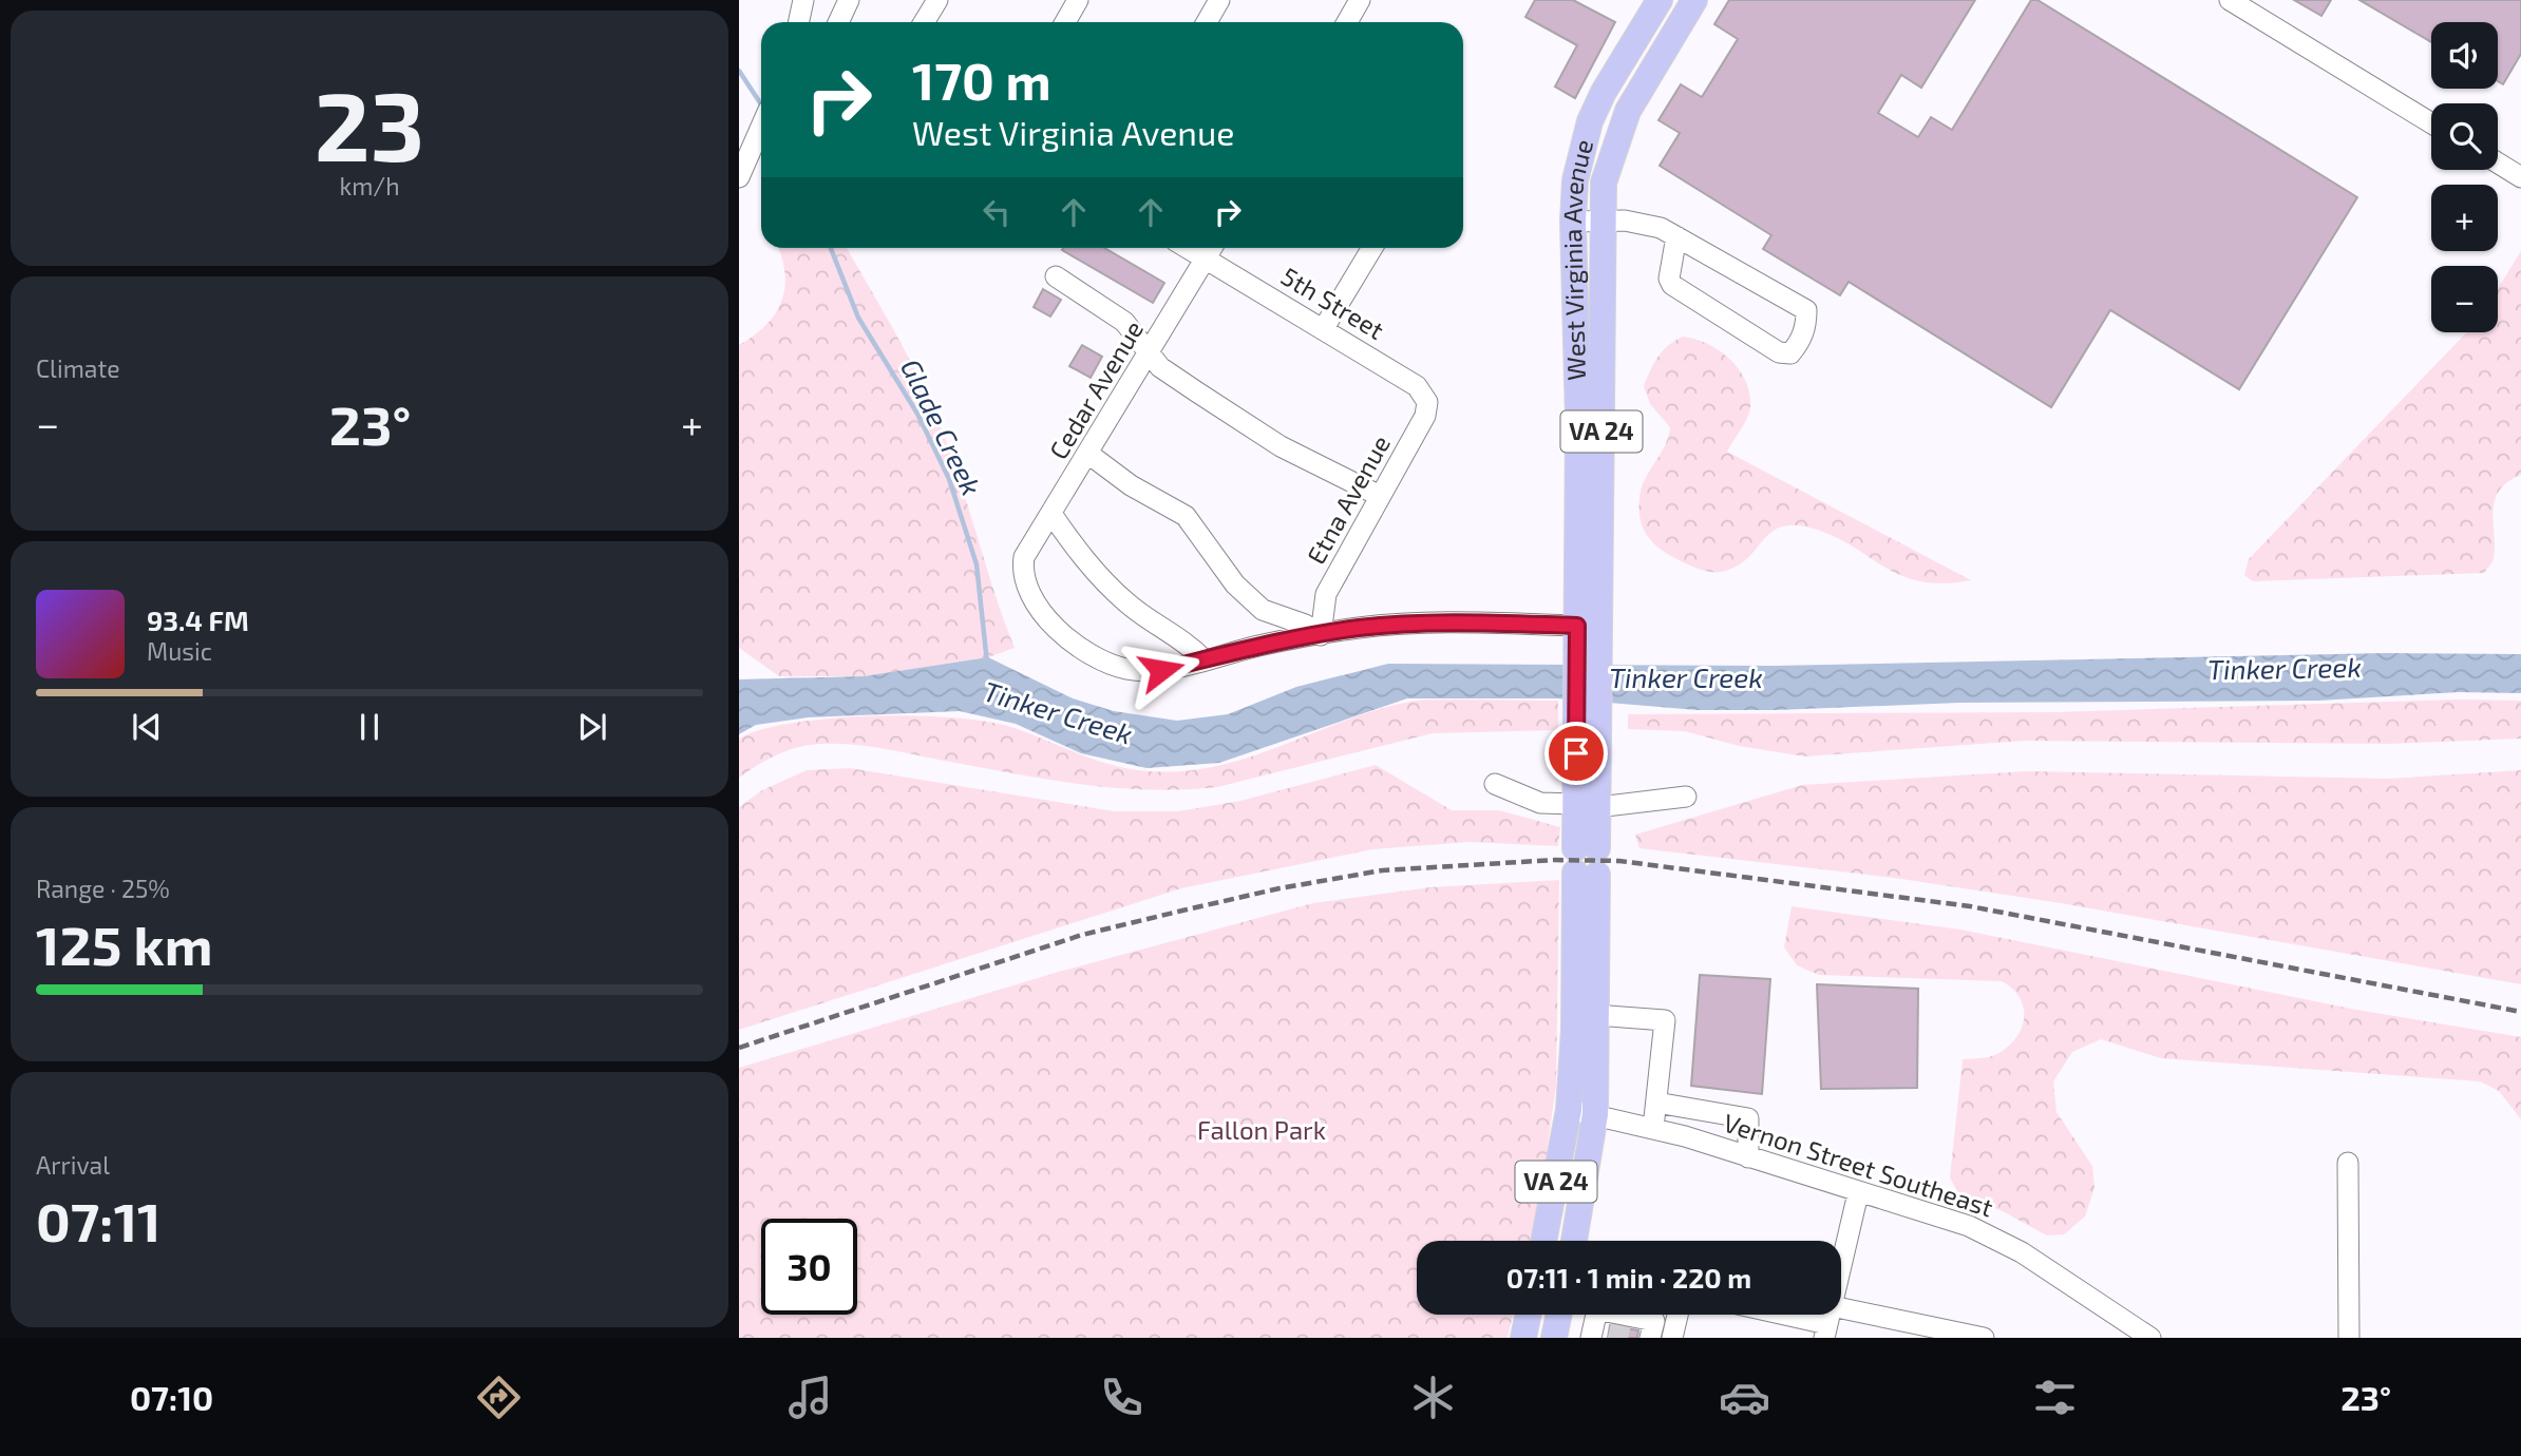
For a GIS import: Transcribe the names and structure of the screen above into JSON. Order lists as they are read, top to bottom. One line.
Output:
{"streets":{"main road":["West Virginia Avenue","VA 24"],"street":["5th Street","Cedar Avenue","Etna Avenue","Vernon Street Southeast"]},"crossings":[["West Virginia Avenue","VA 24"],["5th Street","Cedar Avenue"],["5th Street","Etna Avenue"],["VA 24","Vernon Street Southeast"]],"water":["Glade Creek","Tinker Creek"],"parks":["Fallon Park"],"page":{"tile":[["23","km/h"],"Climate",["Range · 25%","125 km"],["Arrival","07:11"]],"map_buttons":["+","−"],"turn":["170 m","West Virginia Avenue"],"heat":["−","23°","+"],"song":["93.4 FM","Music"],"limit":"30","trip":"07:11 · 1 min · 220 m","tabs":["07:10","23°"]}}
